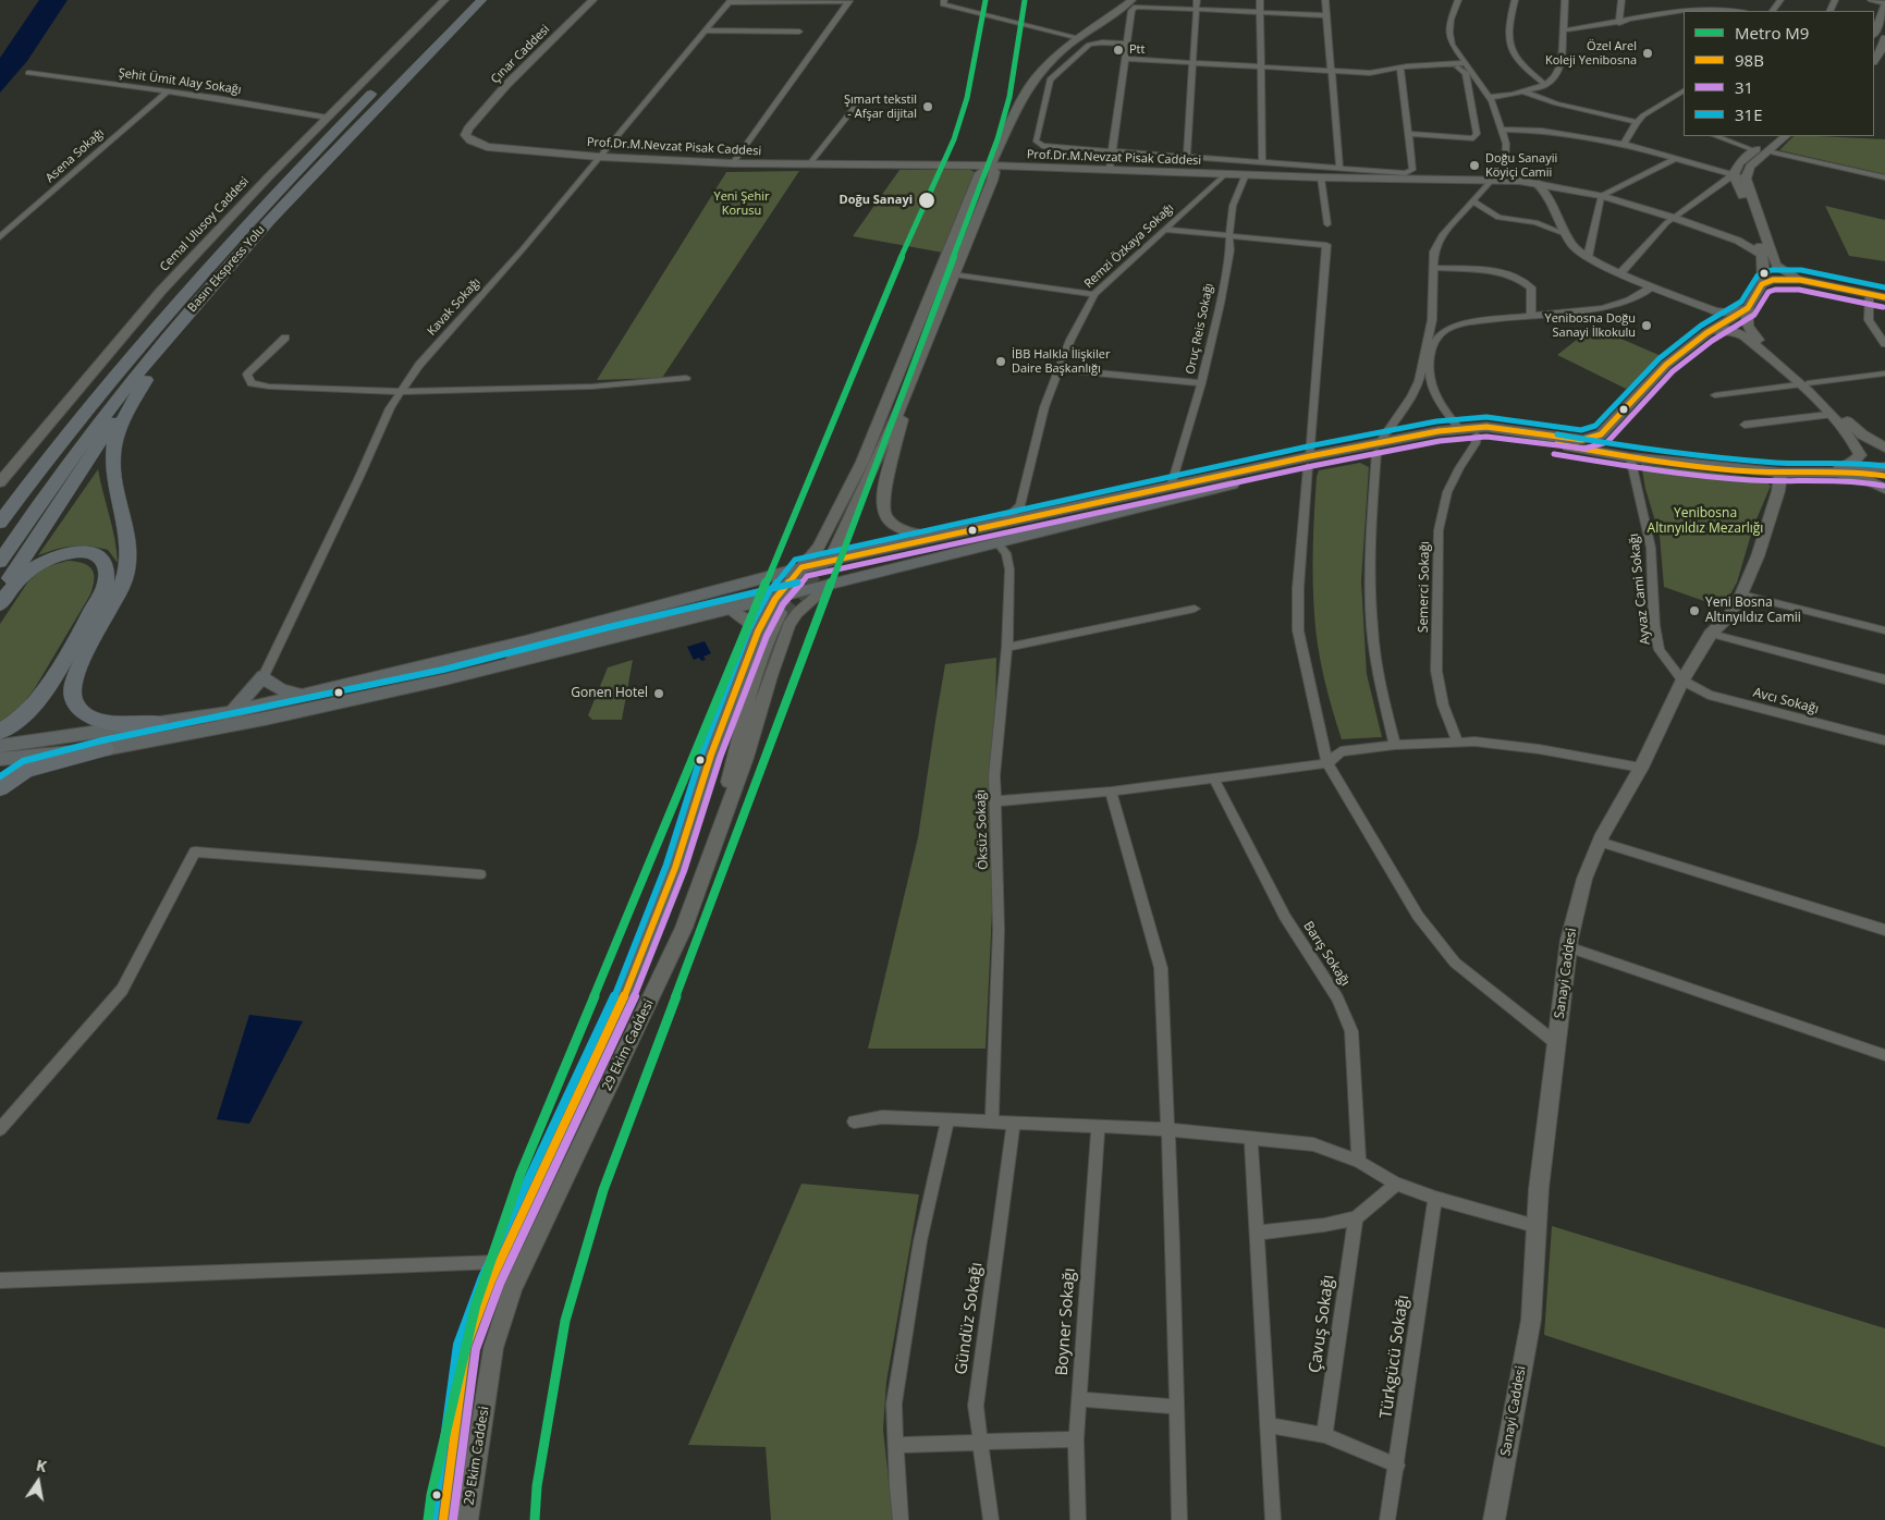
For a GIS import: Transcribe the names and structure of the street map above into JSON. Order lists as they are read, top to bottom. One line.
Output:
{"streets":{"highway":["Basın Ekspress Yolu"],"main road":["Çınar Caddesi","Prof.Dr.M.Nevzat Pisak Caddesi","Cemal Ulusoy Caddesi","Sanayi Caddesi","29 Ekim Caddesi"],"street":["Şehit Ümit Alay Sokağı","Asena Sokağı","Remzi Özkaya Sokağı","Kavak Sokağı","Oruç Reis Sokağı","Semerci Sokağı","Ayvaz Cami Sokağı","Avcı Sokağı","Öksüz Sokağı","Barış Sokağı","Gündüz Sokağı","Boyner Sokağı","Çavuş Sokağı","Türkgücü Sokağı"]},"crossings":[["Çınar Caddesi","Prof.Dr.M.Nevzat Pisak Caddesi"],["Şehit Ümit Alay Sokağı","Asena Sokağı"],["Şehit Ümit Alay Sokağı","Cemal Ulusoy Caddesi"],["Prof.Dr.M.Nevzat Pisak Caddesi","Remzi Özkaya Sokağı"],["Prof.Dr.M.Nevzat Pisak Caddesi","Kavak Sokağı"],["Prof.Dr.M.Nevzat Pisak Caddesi","Oruç Reis Sokağı"],["Prof.Dr.M.Nevzat Pisak Caddesi","29 Ekim Caddesi"],["Ayvaz Cami Sokağı","Avcı Sokağı"],["Ayvaz Cami Sokağı","Sanayi Caddesi"],["Avcı Sokağı","Sanayi Caddesi"]],"parks":["Yeni Şehir Korusu","Yenibosna Altınyıldız Mezarlığı"],"places":["Ptt","Özel Arel Koleji Yenibosna","Şımart tekstil - Afşar dijital","Doğu Sanayii Köyiçi Camii","Doğu Sanayi","Yenibosna Doğu Sanayi İlkokulu","İBB Halkla İlişkiler Daire Başkanlığı","Yeni Bosna Altınyıldız Camii","Gonen Hotel"],"lines":["metro line M9","transit line 31E","transit line 98B","transit line 31"],"legend":["Metro M9","98B","31","31E"],"north":"top"}
